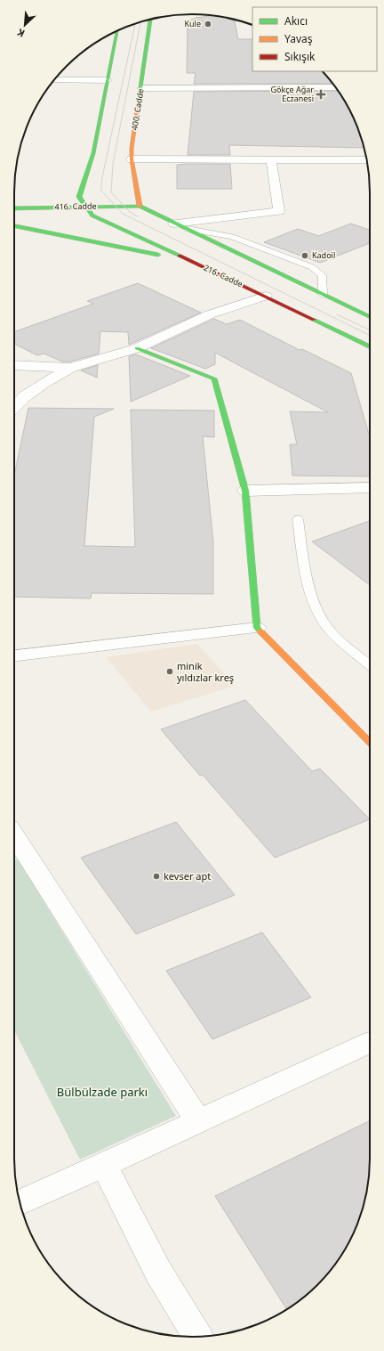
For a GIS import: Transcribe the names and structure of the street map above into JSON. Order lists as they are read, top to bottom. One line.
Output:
{"streets":{"main road":["400. Cadde","416. Cadde","216. Cadde"]},"crossings":[["400. Cadde","416. Cadde"],["416. Cadde","216. Cadde"]],"parks":["Bülbülzade parkı"],"places":{"other":["Kule","Kadoil","minik yıldızlar kreş","kevser apt"],"health":["Gökçe Ağar Eczanesi"]},"legend":["Akıcı","Yavaş","Sıkışık"],"north":"bottom left"}
